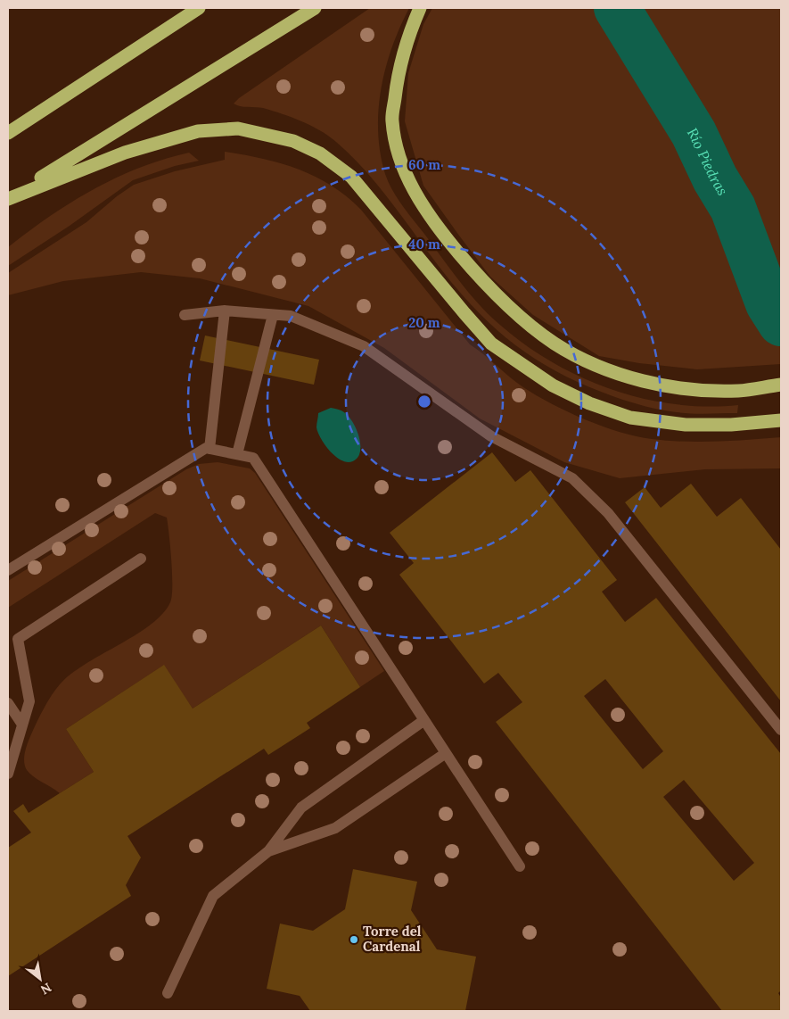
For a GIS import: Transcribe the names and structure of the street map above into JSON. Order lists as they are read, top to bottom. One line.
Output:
{"water":["Río Piedras"],"places":["Torre del Cardenal"],"north":"bottom right","rings":["60 m","40 m","20 m"]}
